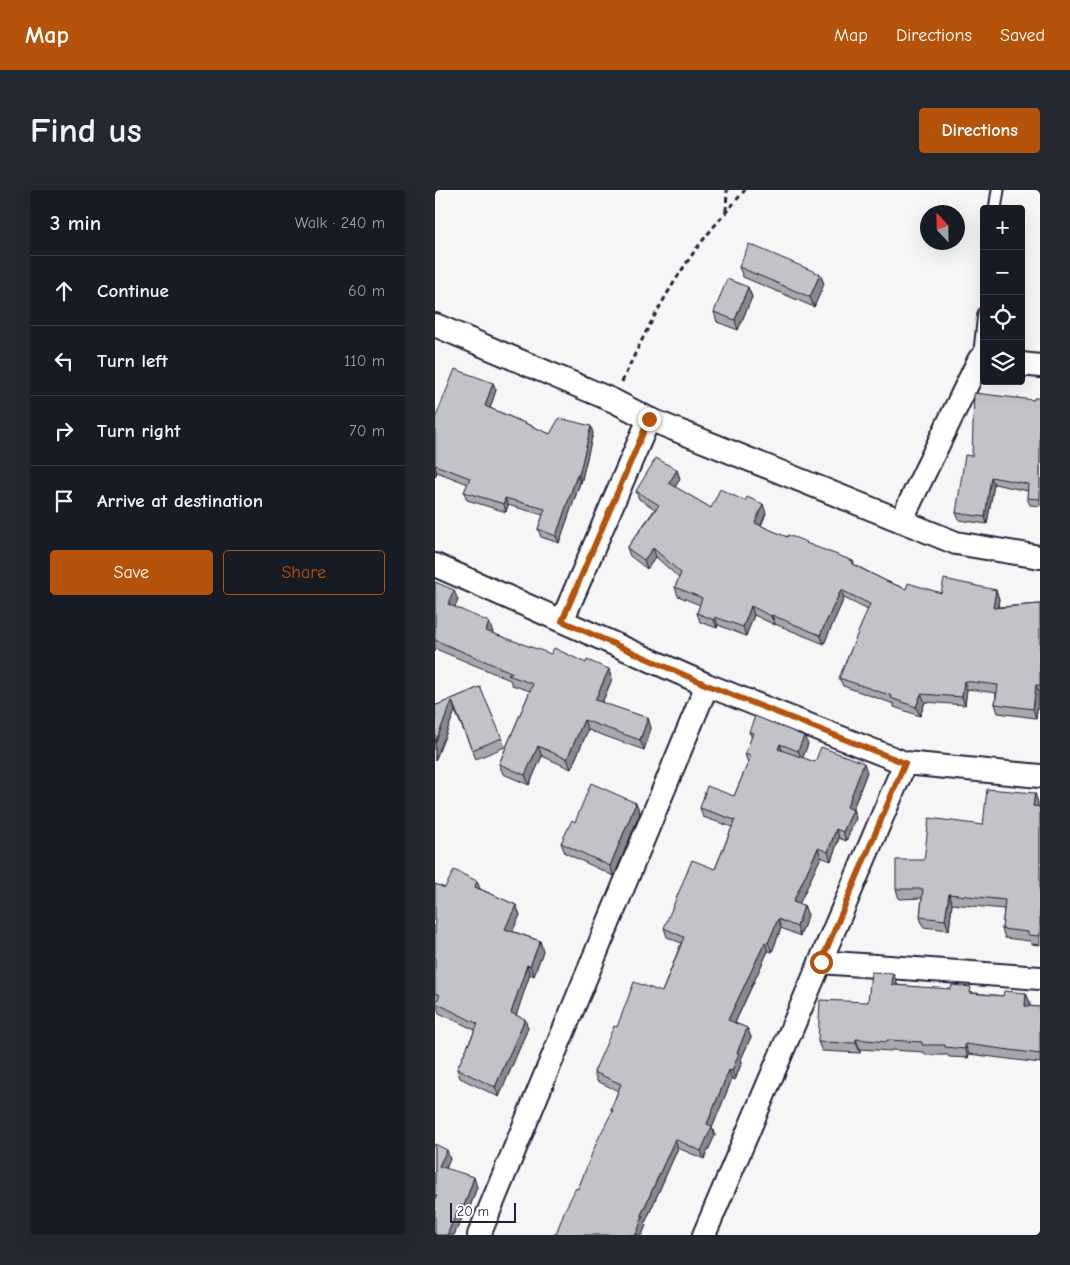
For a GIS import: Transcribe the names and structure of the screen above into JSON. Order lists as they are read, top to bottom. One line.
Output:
{"scale_bar":"20 m","north":"top","page":{"header":"Map","nav":["Map","Directions","Saved"],"buttons":["Directions",["Save","Share"]],"title":"Find us","heading":["3 min","Walk · 240 m"],"map_buttons":["+","−"],"list":[["Continue","60 m"],["Turn left","110 m"],["Turn right","70 m"],"Arrive at destination"],"scale":"20 m"}}
